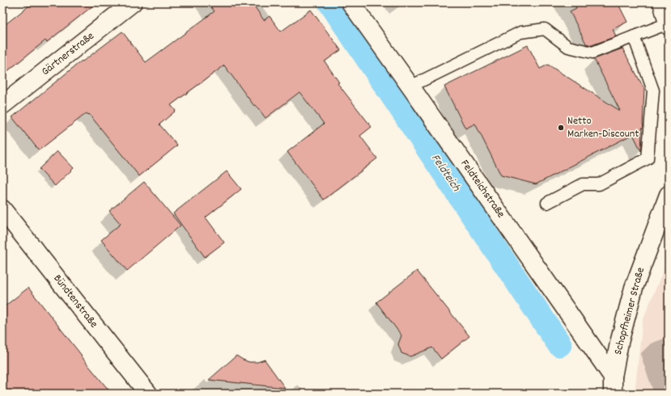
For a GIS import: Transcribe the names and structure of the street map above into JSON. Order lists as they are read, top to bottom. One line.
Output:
{"streets":{"street":["Gärtnerstraße","Feldteichstraße","Bündtenstraße","Schopfheimer Straße"]},"crossings":[["Feldteichstraße","Schopfheimer Straße"]],"water":["Feldteich"],"places":["Netto Marken-Discount"]}
